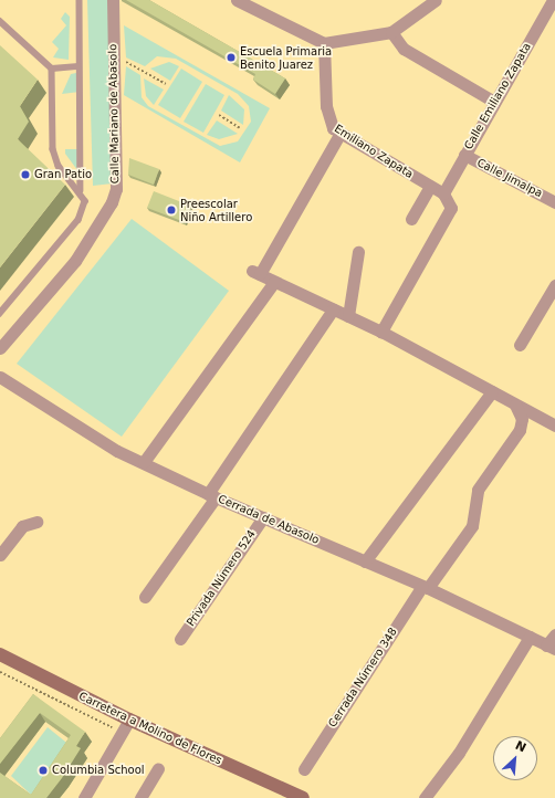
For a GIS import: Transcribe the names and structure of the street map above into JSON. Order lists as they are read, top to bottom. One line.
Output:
{"streets":{"main road":["Carretera a Molino de Flores"],"street":["Calle Emiliano Zapata","Calle Mariano de Abasolo","Emiliano Zapata","Calle Jimalpa","Cerrada de Abasolo","Privada Número 524","Cerrada Número 348"]},"crossings":[["Calle Emiliano Zapata","Emiliano Zapata"],["Calle Emiliano Zapata","Calle Jimalpa"],["Cerrada de Abasolo","Privada Número 524"],["Cerrada de Abasolo","Cerrada Número 348"]],"places":["Escuela Primaria Benito Juarez","Gran Patio","Preescolar Niño Artillero","Columbia School"],"north":"top right"}
